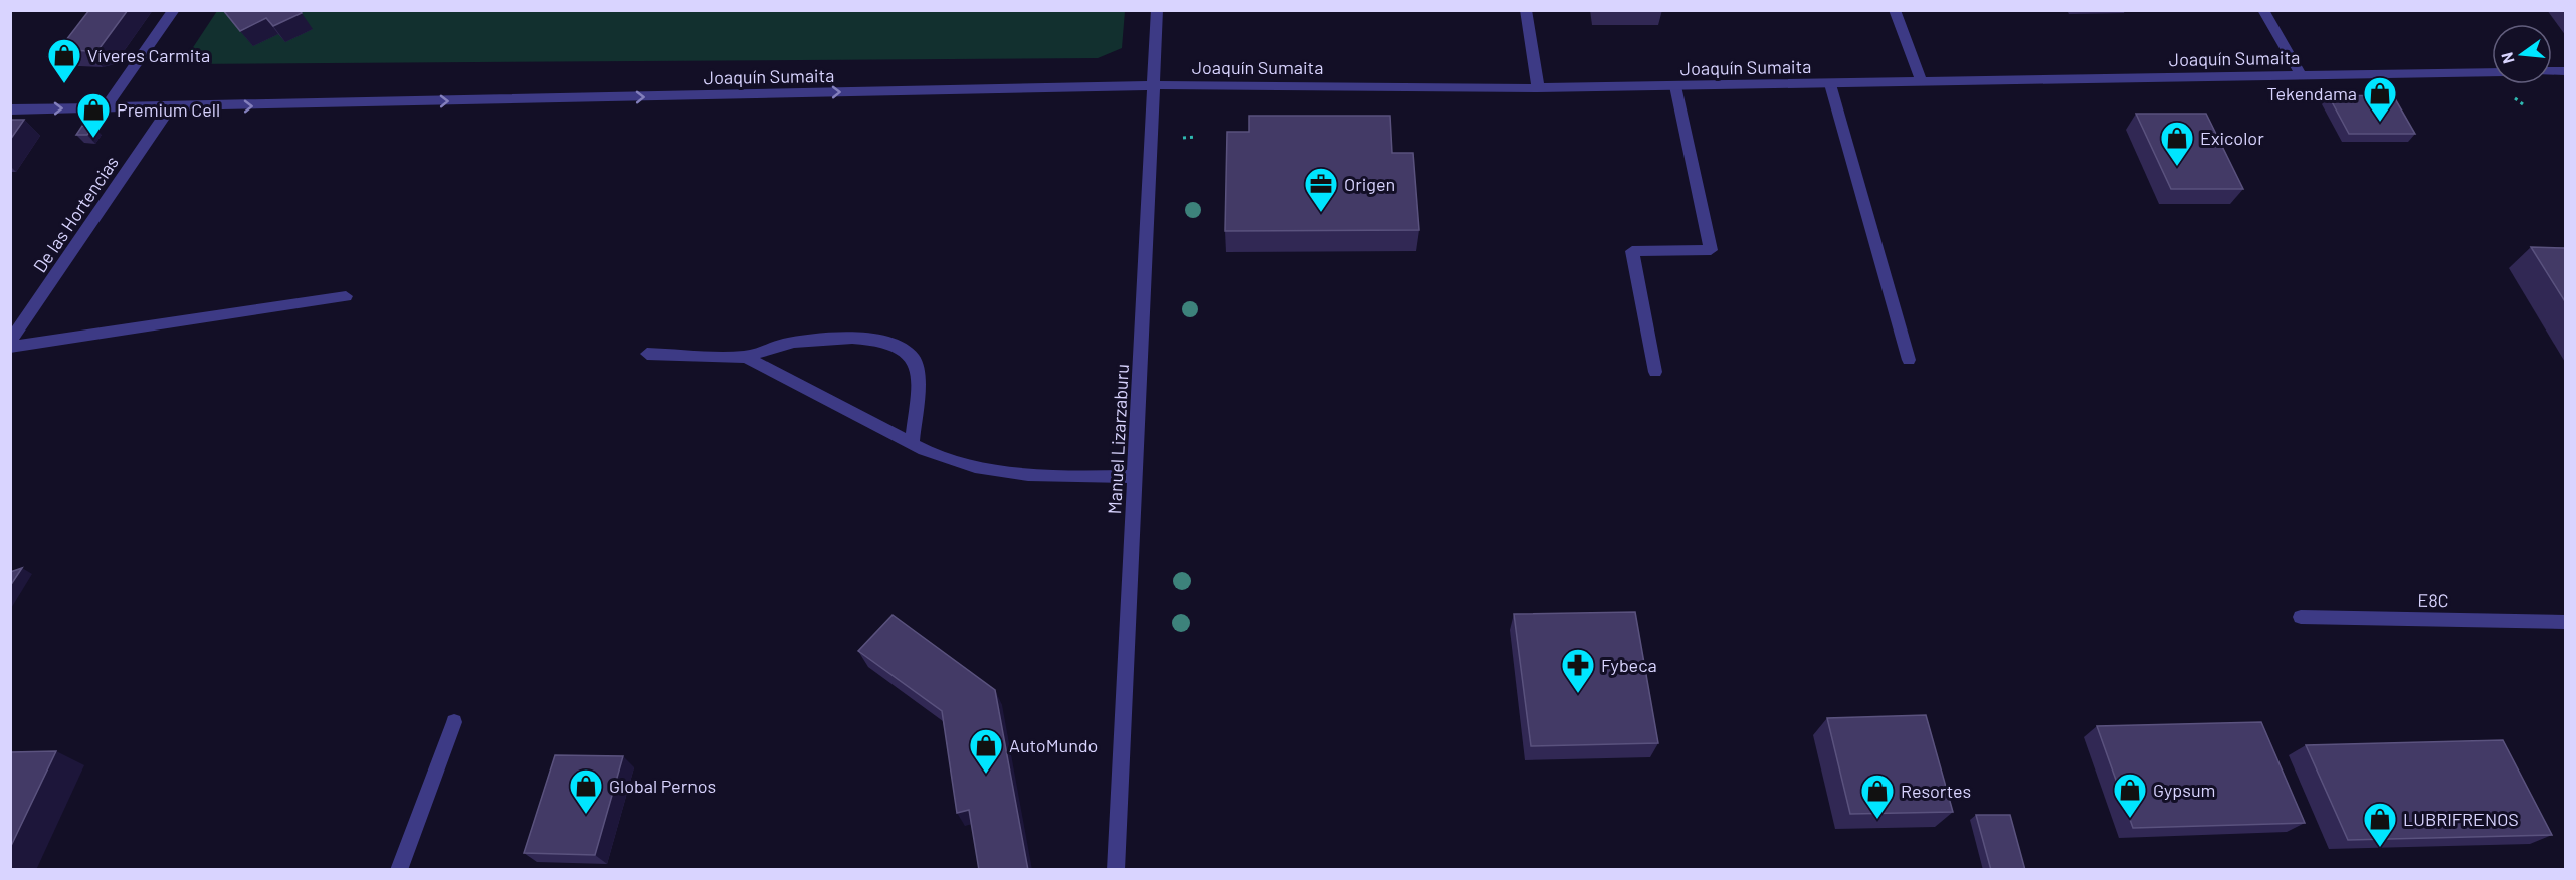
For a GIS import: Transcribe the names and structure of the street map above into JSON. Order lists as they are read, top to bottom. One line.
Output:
{"streets":{"street":["Joaquín Sumaita","De las Hortencias","Manuel Lizarzaburu","E8C"]},"crossings":[["Joaquín Sumaita","De las Hortencias"],["Joaquín Sumaita","Manuel Lizarzaburu"]],"one_way":["Joaquín Sumaita"],"places":{"shop":["Víveres Carmita","Tekendama","Premium Cell","Exicolor","AutoMundo","Global Pernos","Gypsum","Resortes","LUBRIFRENOS"],"office":["Origen"],"pharmacy":["Fybeca"]},"north":"left"}
